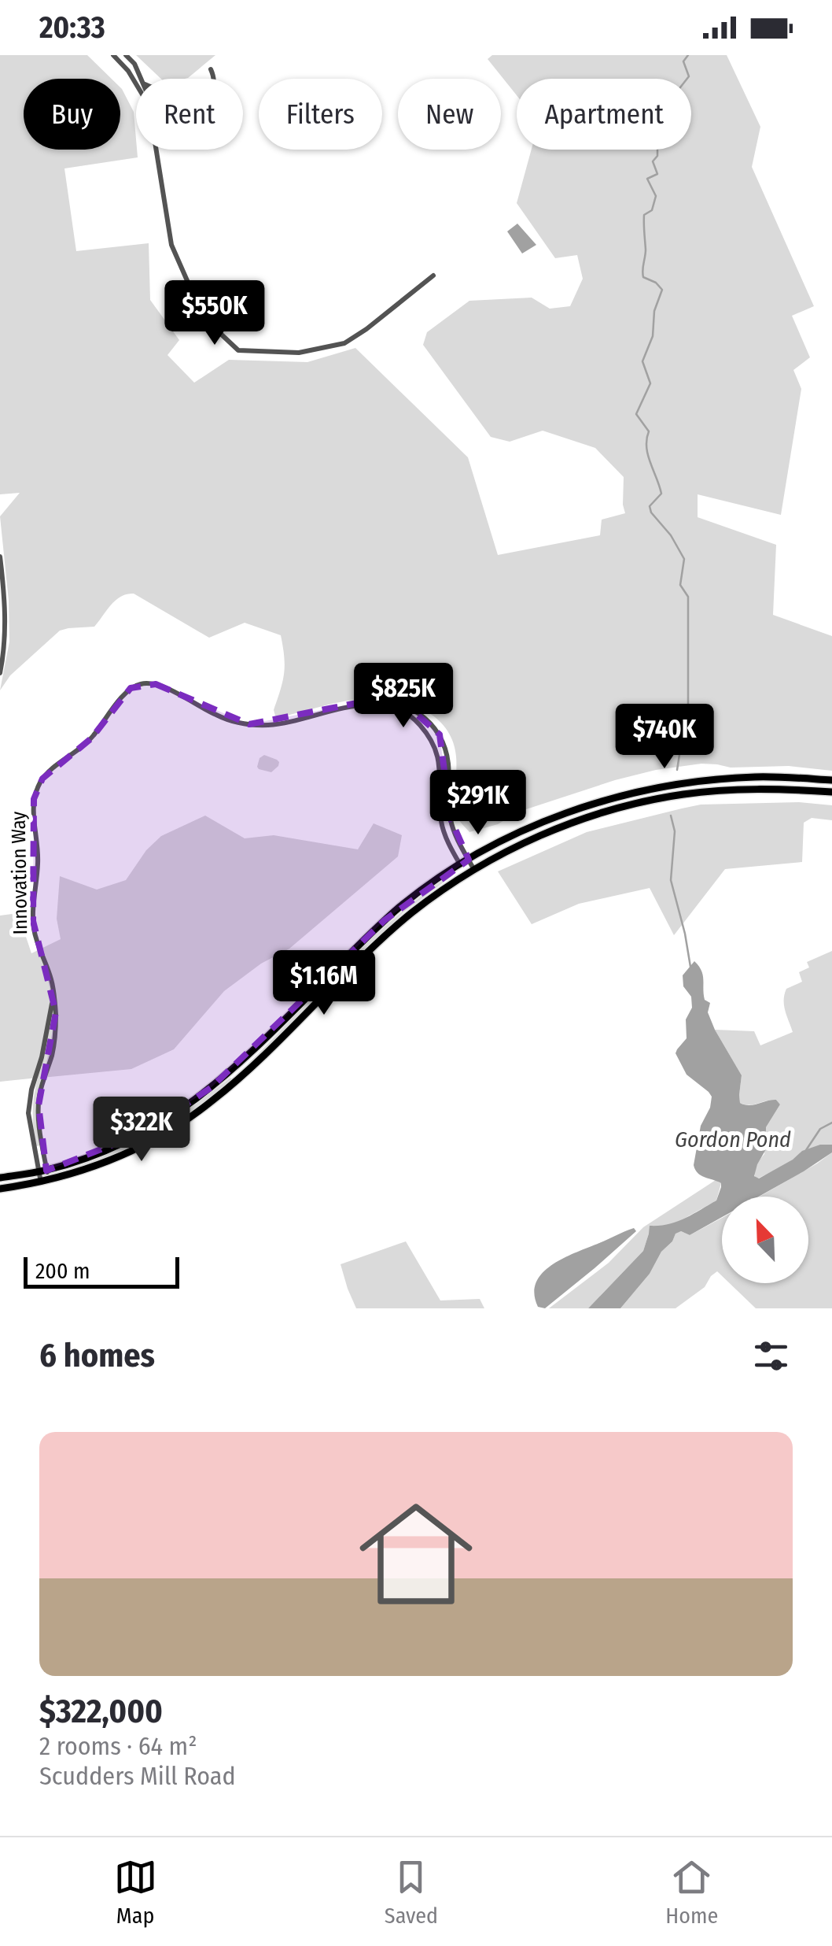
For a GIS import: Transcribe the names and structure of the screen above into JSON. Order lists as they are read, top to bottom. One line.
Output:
{"streets":{"street":["Innovation Way"]},"water":["Gordon Pond"],"scale_bar":"200 m","north":"top left","page":{"status":"20:33","chip":["Buy","Rent","Filters","New","Apartment"],"price":["$550K","$825K","$740K","$291K","$1.16M","$322K"],"scale":"200 m","heading":"6 homes","list":[{"name":"$322,000","note":"2 rooms · 64 m² · Scudders Mill Road"}],"tabs":["Map","Saved","Home"]}}
